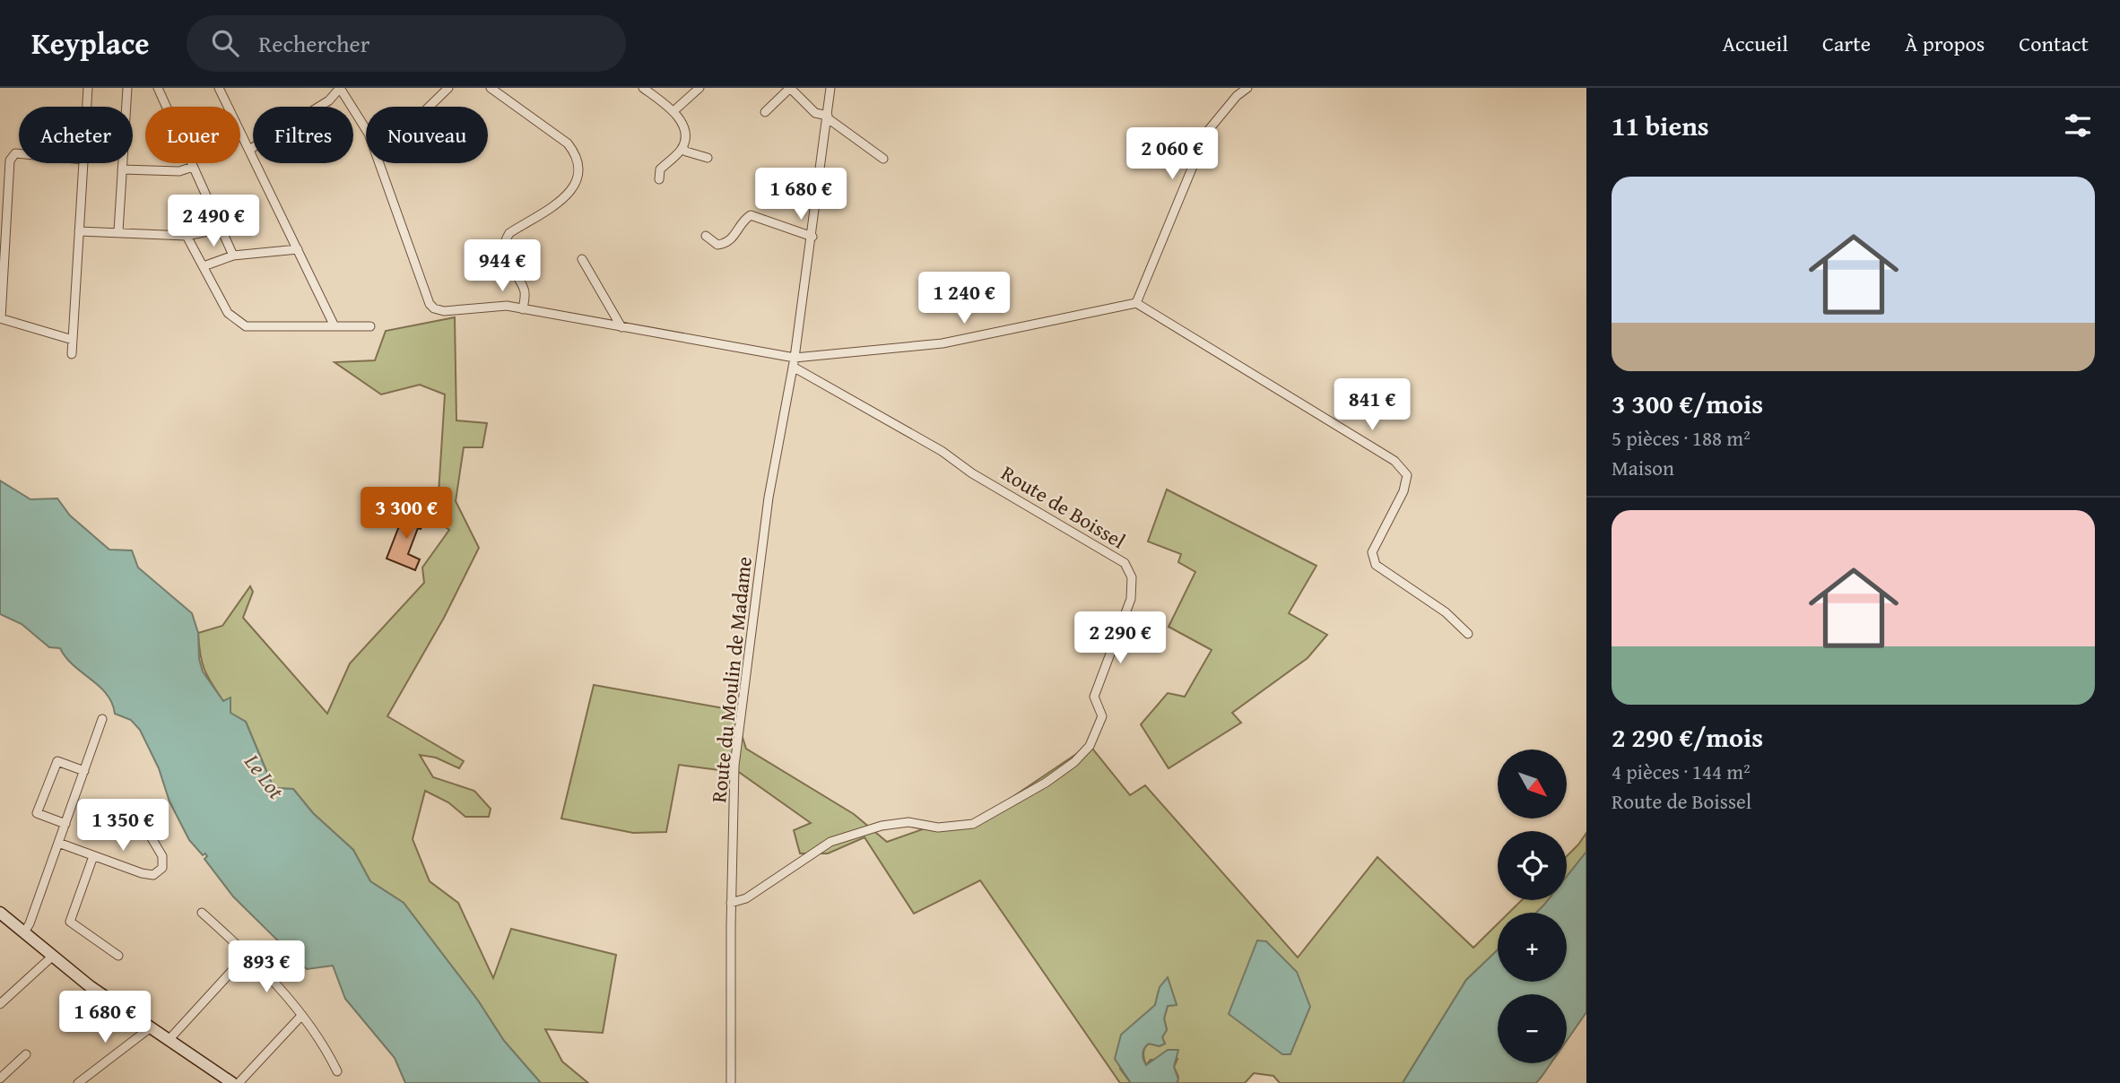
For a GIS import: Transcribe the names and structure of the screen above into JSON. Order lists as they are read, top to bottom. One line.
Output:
{"streets":{"street":["Route de Boissel","Route du Moulin de Madame"]},"crossings":[["Route de Boissel","Route du Moulin de Madame"]],"water":["Le Lot"],"north":"bottom right","page":{"header":"Keyplace","search":"Rechercher","nav":["Accueil","Carte","À propos","Contact"],"heading":"11 biens","chip":["Acheter","Louer","Filtres","Nouveau"],"price":["2 060 €","1 680 €","2 490 €","944 €","1 240 €","841 €","3 300 €","2 290 €","1 350 €","893 €","1 680 €"],"list":[{"name":"3 300 €/mois","note":"5 pièces · 188 m² · Maison"},{"name":"2 290 €/mois","note":"4 pièces · 144 m² · Route de Boissel"}],"map_buttons":["+","−"]}}
